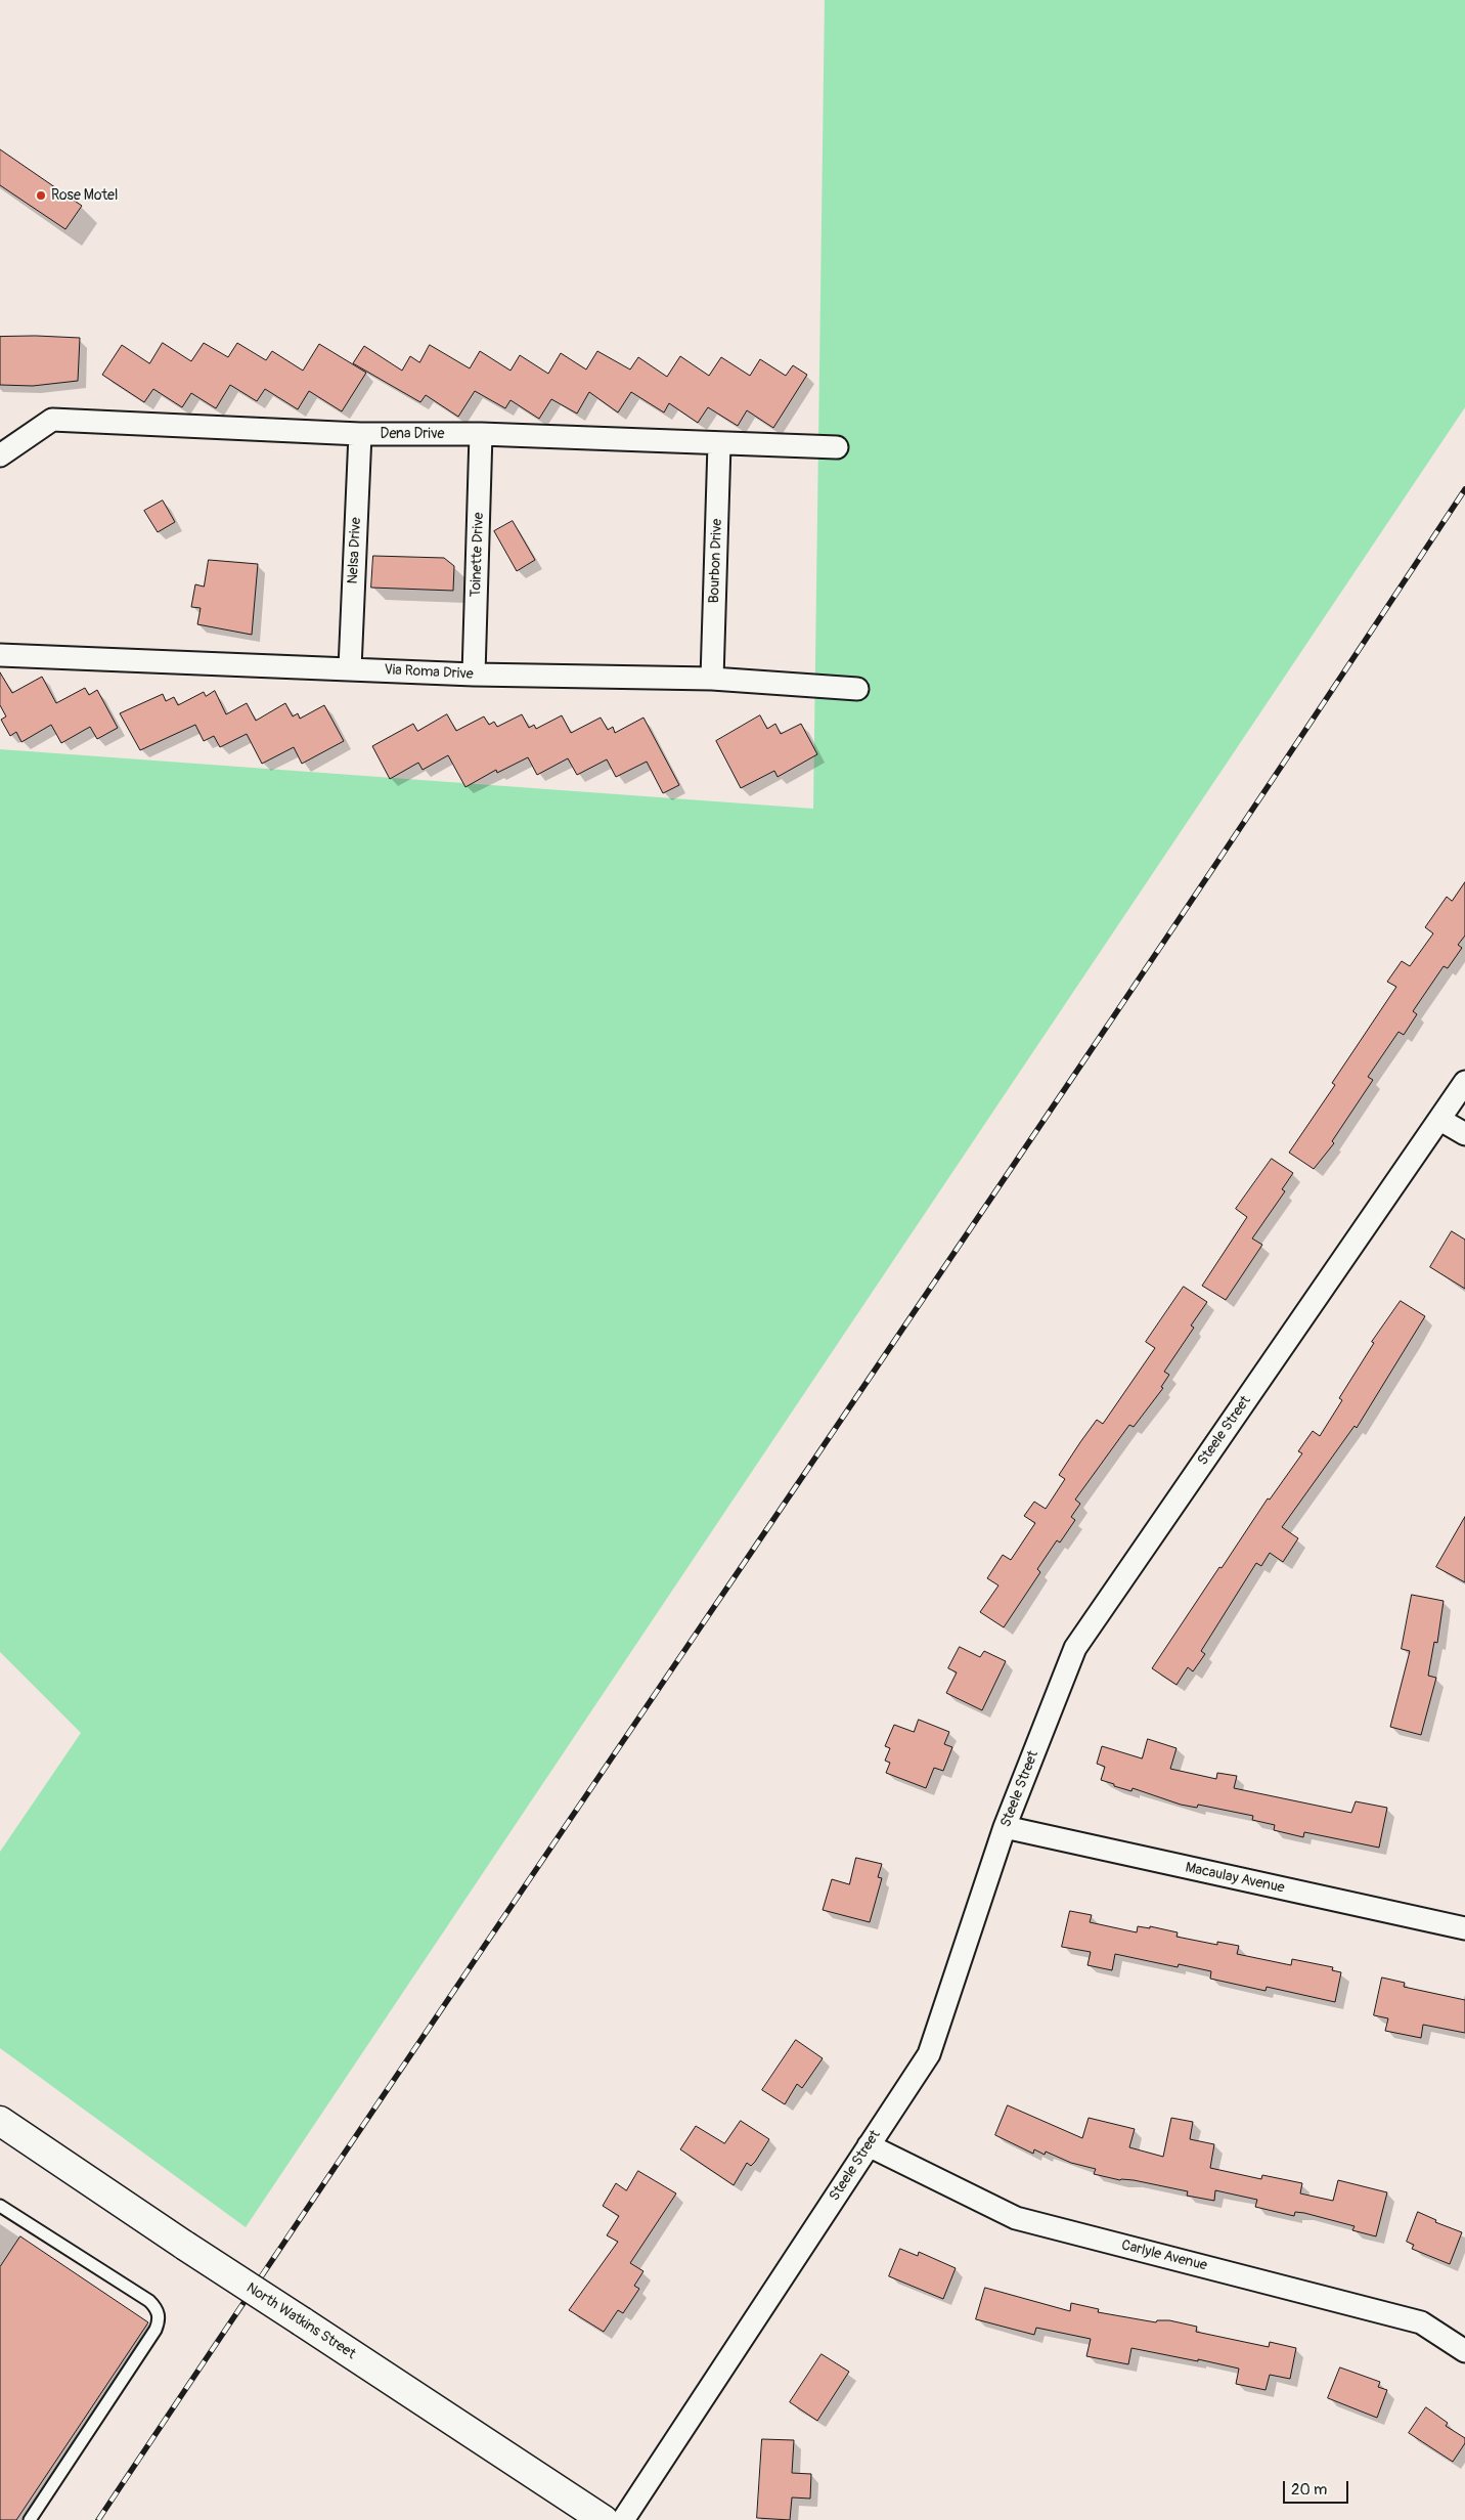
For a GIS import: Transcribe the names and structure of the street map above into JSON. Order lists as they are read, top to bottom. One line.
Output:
{"streets":{"main road":["North Watkins Street"],"street":["Dena Drive","Nelsa Drive","Toinette Drive","Bourbon Drive","Via Roma Drive","Steele Street","Macaulay Avenue","Carlyle Avenue"]},"crossings":[["Dena Drive","Nelsa Drive"],["Dena Drive","Toinette Drive"],["Dena Drive","Bourbon Drive"],["Nelsa Drive","Via Roma Drive"],["Toinette Drive","Via Roma Drive"],["Bourbon Drive","Via Roma Drive"],["Steele Street","Macaulay Avenue"],["Steele Street","Carlyle Avenue"]],"places":["Rose Motel"],"scale_bar":"20 m"}
